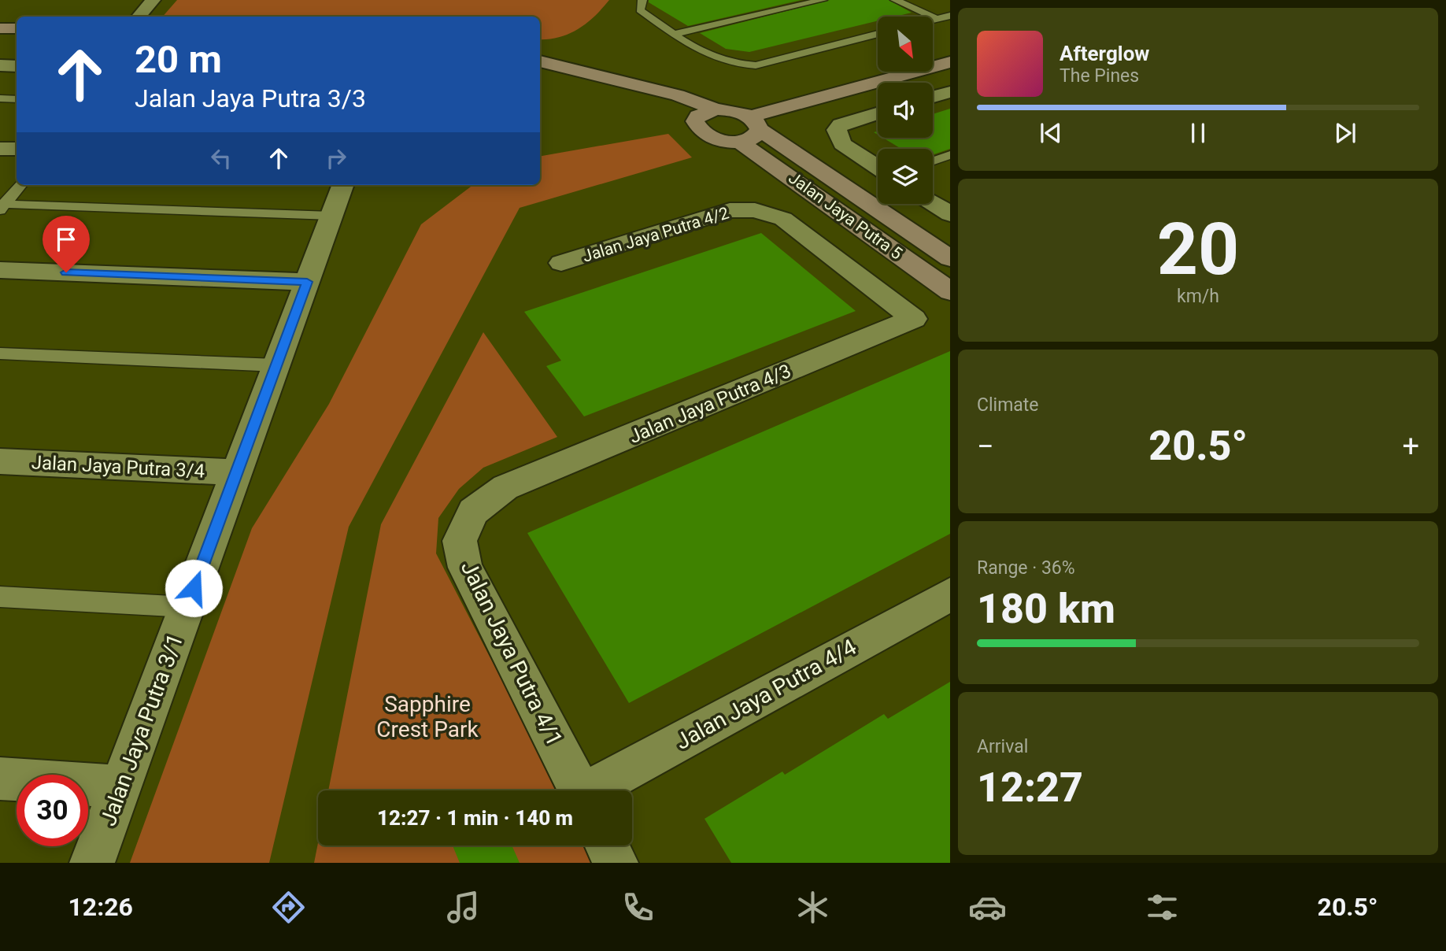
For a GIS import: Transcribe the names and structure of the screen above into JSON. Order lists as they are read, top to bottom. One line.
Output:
{"streets":{"street":["Jalan Jaya Putra 5","Jalan Jaya Putra 4/2","Jalan Jaya Putra 4/3","Jalan Jaya Putra 3/4","Jalan Jaya Putra 4/1","Jalan Jaya Putra 4/4","Jalan Jaya Putra 3/1"]},"crossings":[["Jalan Jaya Putra 4/2","Jalan Jaya Putra 4/3"],["Jalan Jaya Putra 4/3","Jalan Jaya Putra 4/1"],["Jalan Jaya Putra 3/4","Jalan Jaya Putra 3/1"]],"parks":["Sapphire Crest Park"],"north":"bottom right","page":{"turn":["20 m","Jalan Jaya Putra 3/3"],"song":["Afterglow","The Pines"],"tile":[["20","km/h"],"Climate",["Range · 36%","180 km"],["Arrival","12:27"]],"heat":["−","20.5°","+"],"limit":"30","trip":"12:27 · 1 min · 140 m","tabs":["12:26","20.5°"]}}
